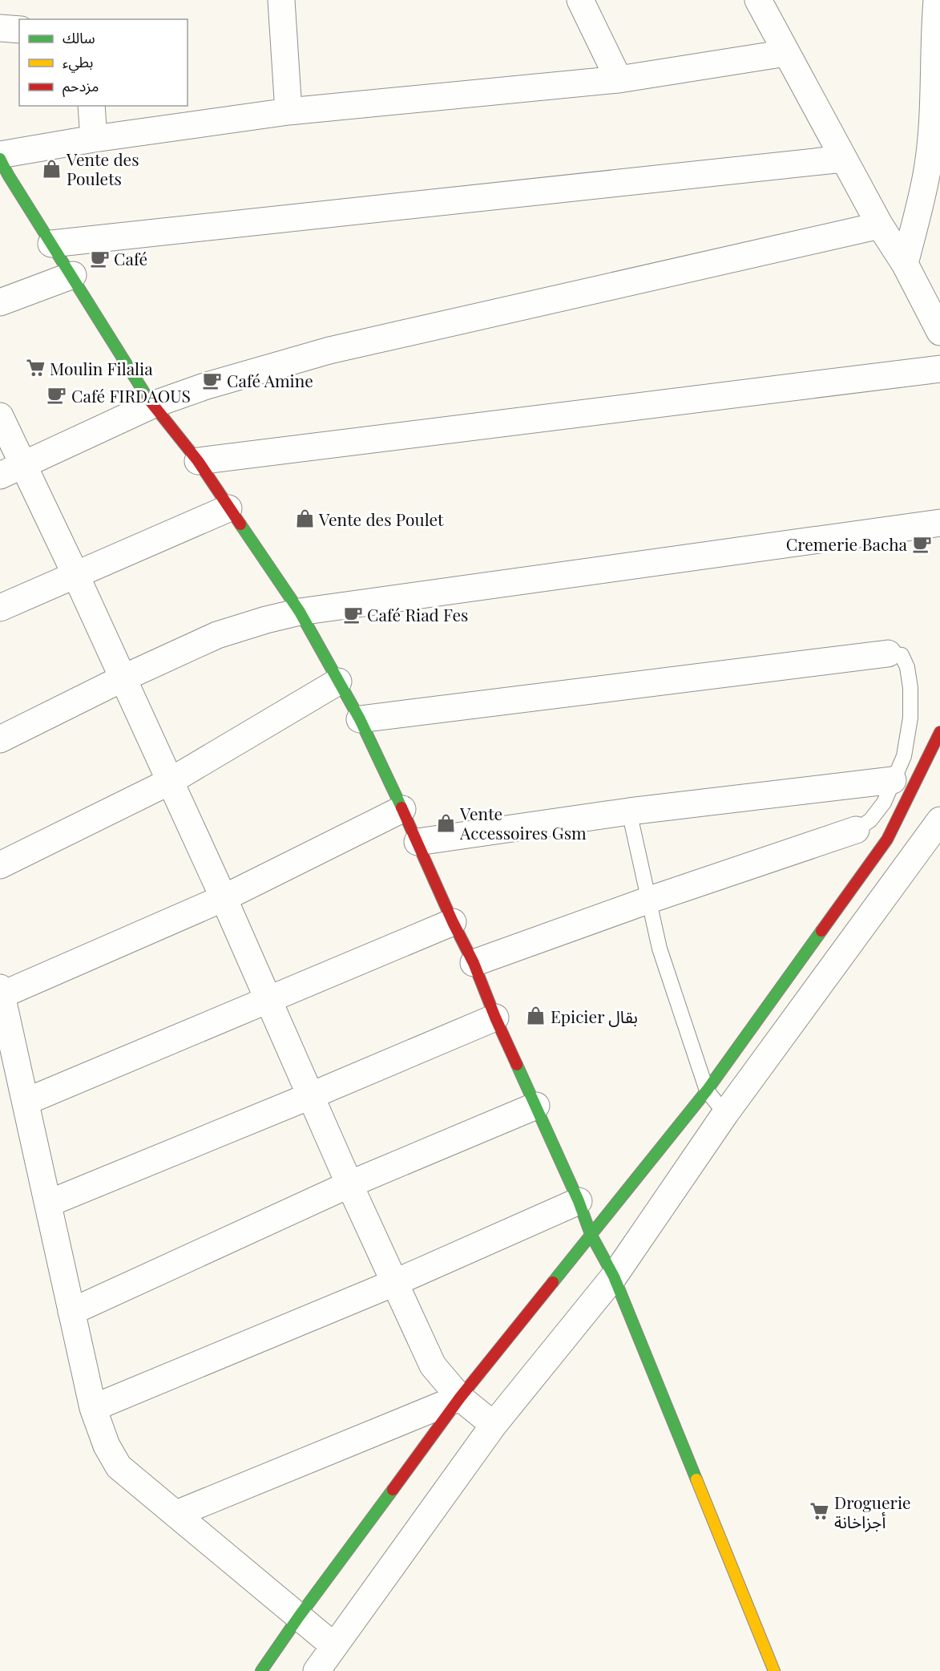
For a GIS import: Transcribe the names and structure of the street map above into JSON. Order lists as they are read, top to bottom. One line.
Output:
{"places":{"shop":["Vente des Poulets","Vente des Poulet","Vente Accessoires Gsm","Epicier بقال"],"cafe":["Café","Café Amine","Café FIRDAOUS","Cremerie Bacha","Café Riad Fes"],"supermarket":["Moulin Filalia","Droguerie أجزاخانة"]},"legend":["سالك","بطيء","مزدحم"]}
